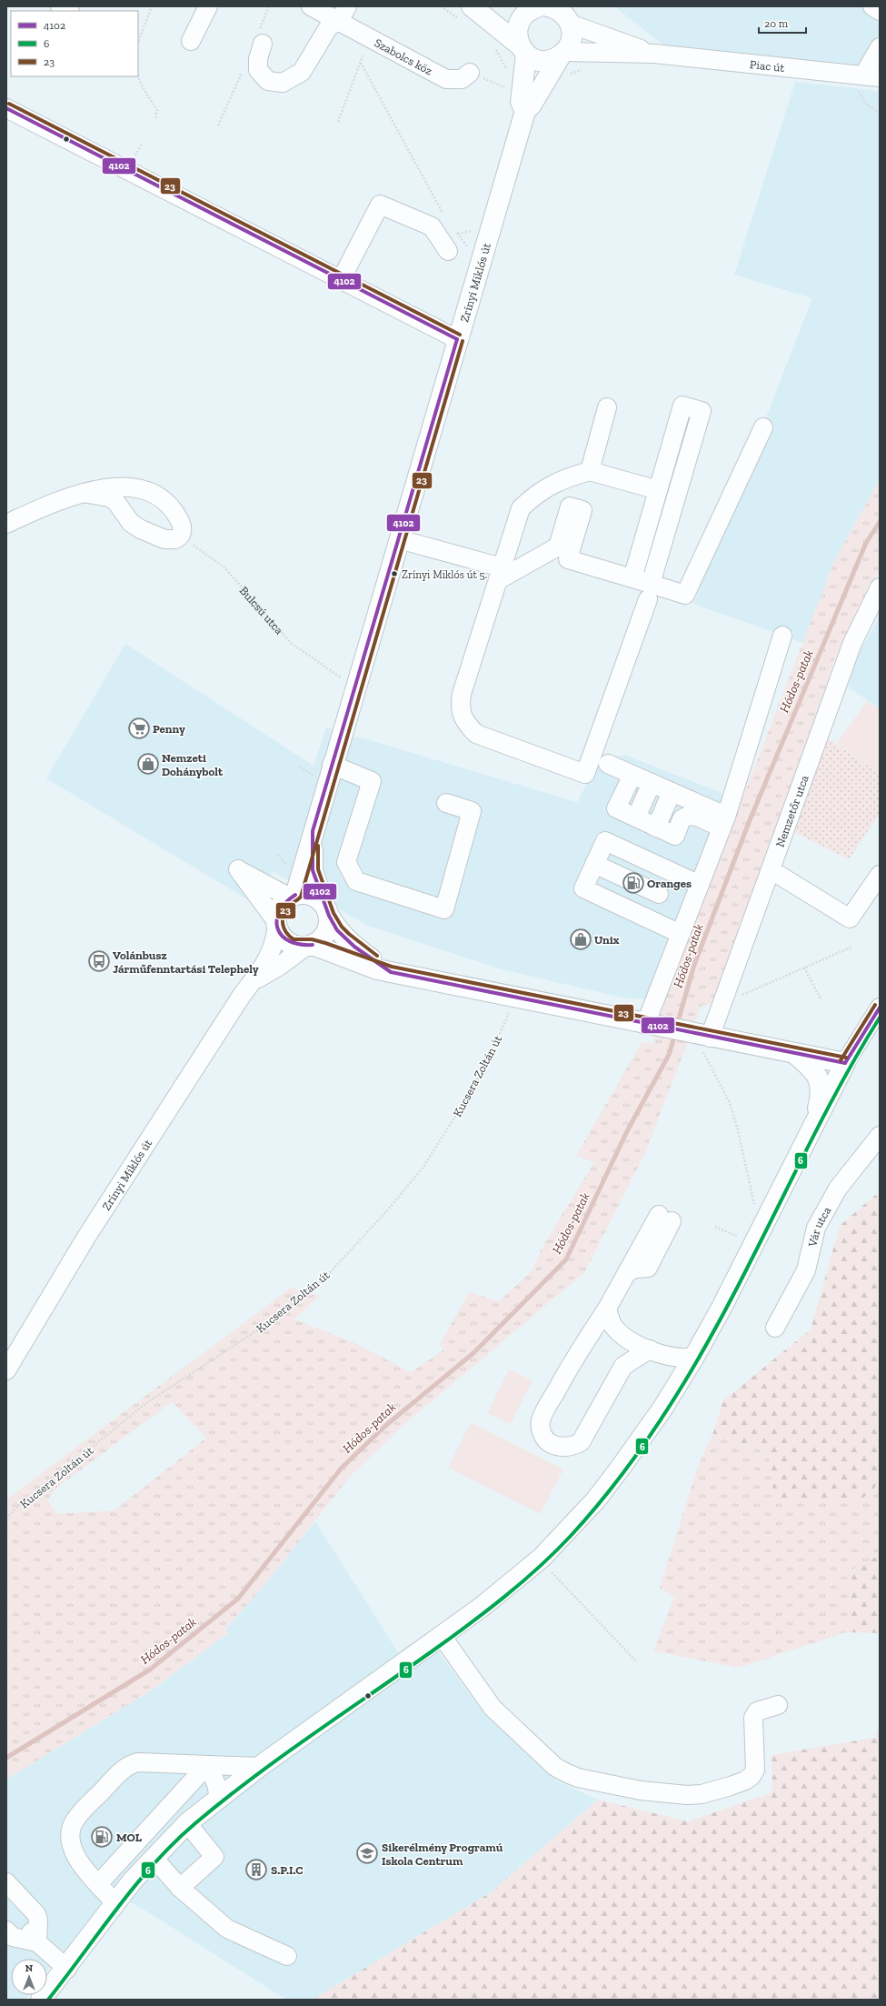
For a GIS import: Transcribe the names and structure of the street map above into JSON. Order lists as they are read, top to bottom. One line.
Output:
{"streets":{"main road":["Zrínyi Miklós út"],"street":["Szabolcs köz","Piac út","Nemzetőr utca","Vár utca"],"path":["Bulcsú utca","Kucsera Zoltán út"]},"crossings":[["Piac út","Zrínyi Miklós út"]],"water":["Hódos-patak"],"places":{"other":["Zrínyi Miklós út 5."],"supermarket":["Penny"],"shop":["Nemzeti Dohánybolt","Unix"],"fuel station":["Oranges","MOL"],"bus stop":["Volánbusz Járműfenntartási Telephely"],"school or university":["Sikerélmény Programú Iskola Centrum"],"building":["S.P.I.C"]},"lines":["transit line 23","transit line 4102","transit line 6"],"legend":["4102","6","23"],"scale_bar":"20 m","north":"top"}
